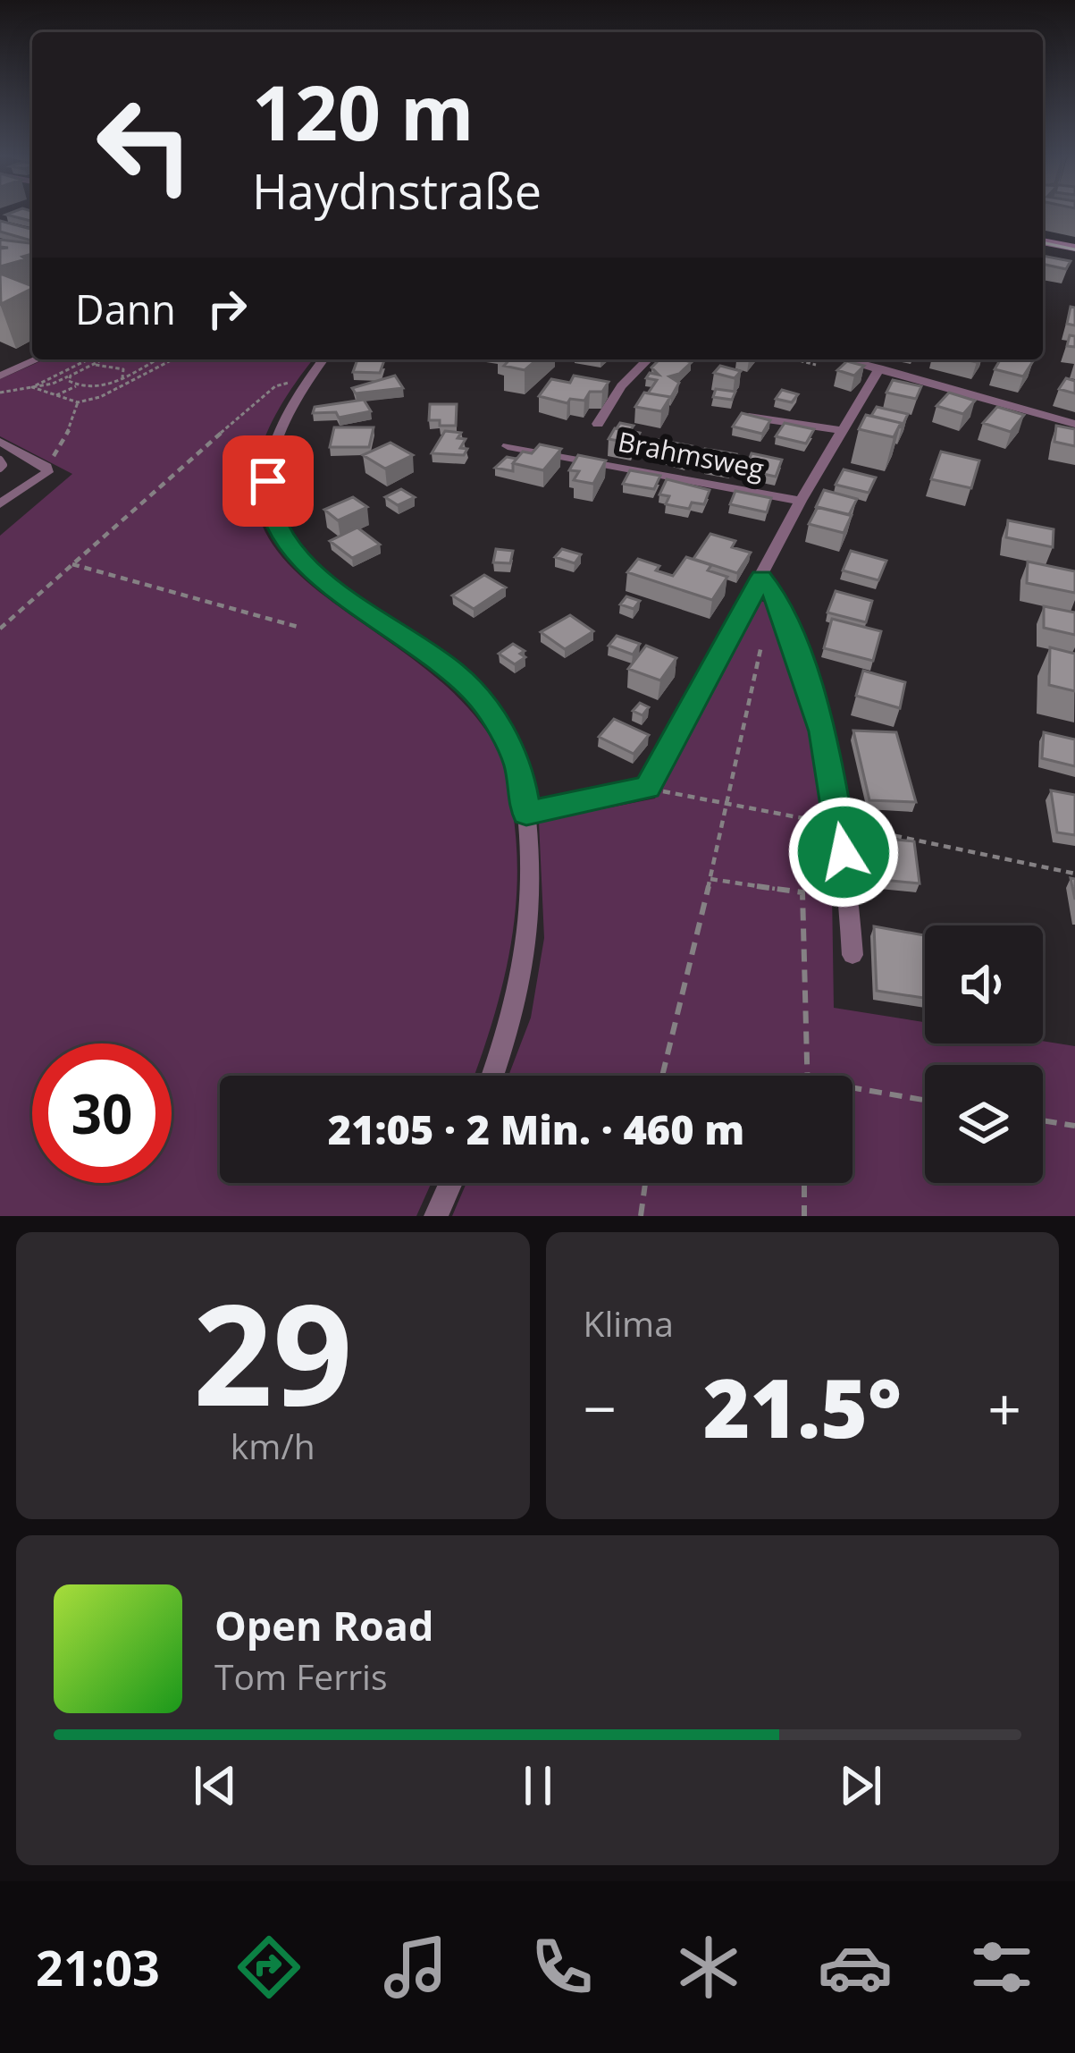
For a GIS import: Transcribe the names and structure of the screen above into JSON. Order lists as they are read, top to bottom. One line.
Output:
{"streets":{"street":["Brahmsweg"]},"page":{"turn":["120 m","Haydnstraße"],"then":"Dann","limit":"30","trip":"21:05 · 2 Min. · 460 m","tile":[["29","km/h"],"Klima"],"heat":["−","21.5°","+"],"song":["Open Road","Tom Ferris"],"tabs":"21:03"}}
